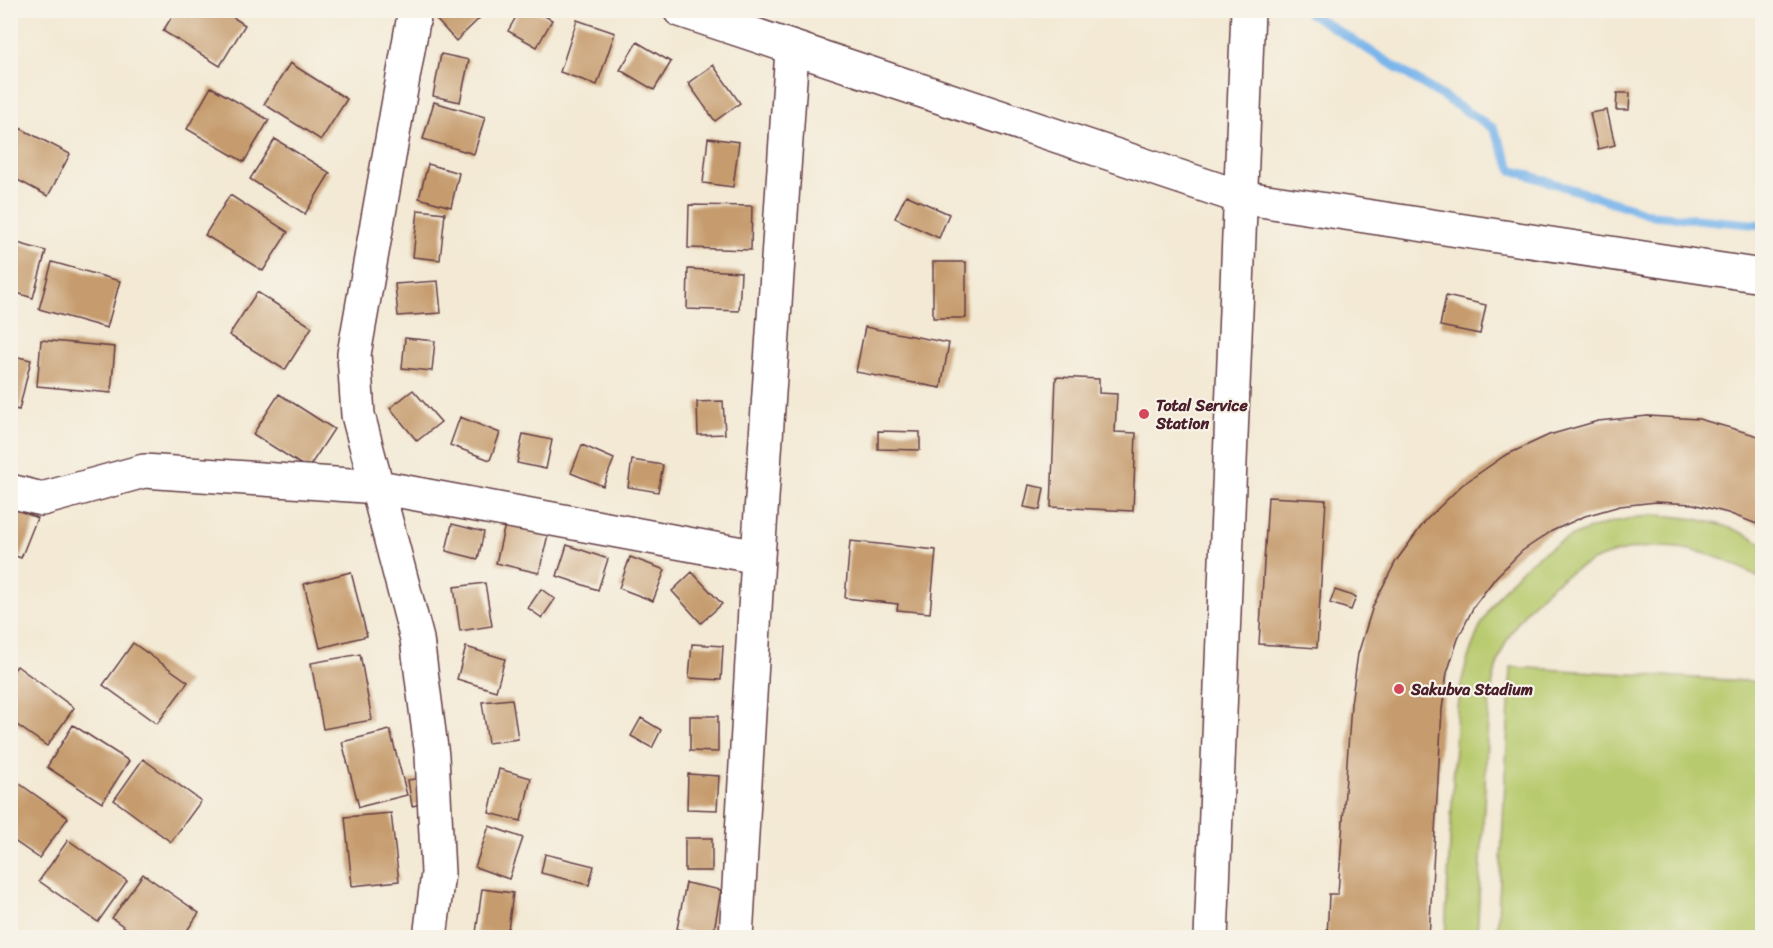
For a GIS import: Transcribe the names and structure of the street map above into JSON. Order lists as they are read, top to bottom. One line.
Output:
{"places":["Total Service Station","Sakubva Stadium"]}
